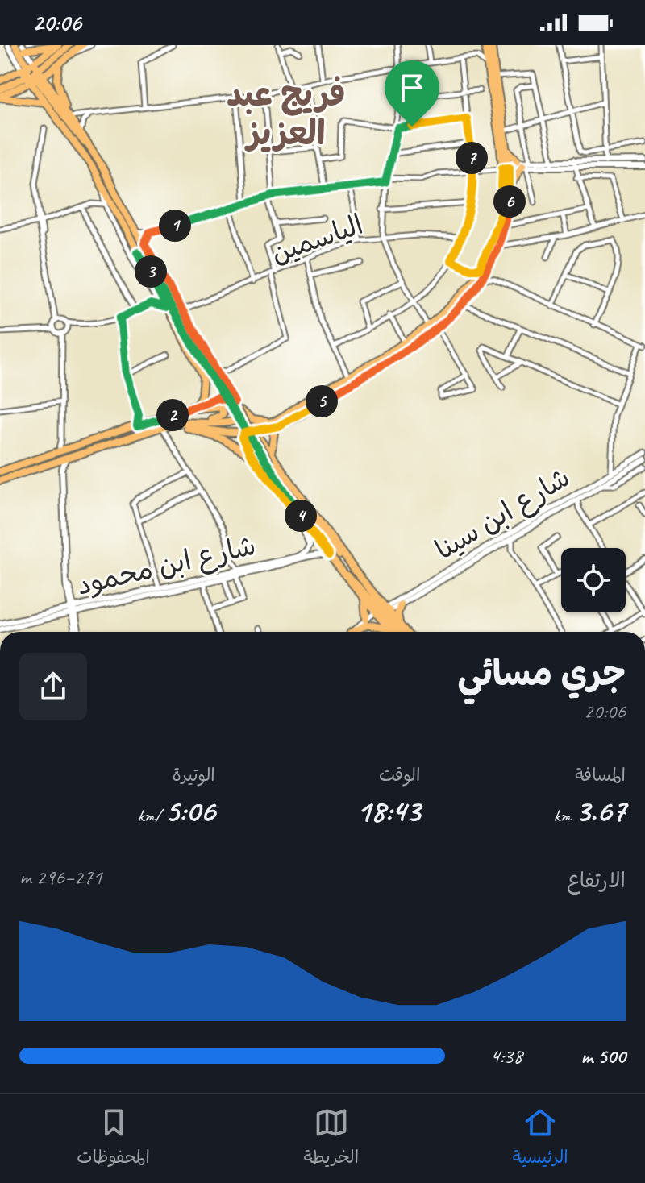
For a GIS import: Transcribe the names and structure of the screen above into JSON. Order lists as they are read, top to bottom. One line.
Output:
{"streets":{"street":["الياسمين","شارع ابن سينا","شارع ابن محمود"]},"districts":["فريج عبد العزيز"],"page":{"status":"20:06","pins":["7","6","1","3","5","2","4"],"heading":["جري مسائي","20:06"],"stats":[["المسافة","3.67 km"],["الوقت","18:43"],["الوتيرة","5:06 /km"]],"chart":["الارتفاع","271–296 m"],"list":[{"name":"500 m","note":"4:38"}],"tabs":["الرئيسية","الخريطة","المحفوظات"]}}
